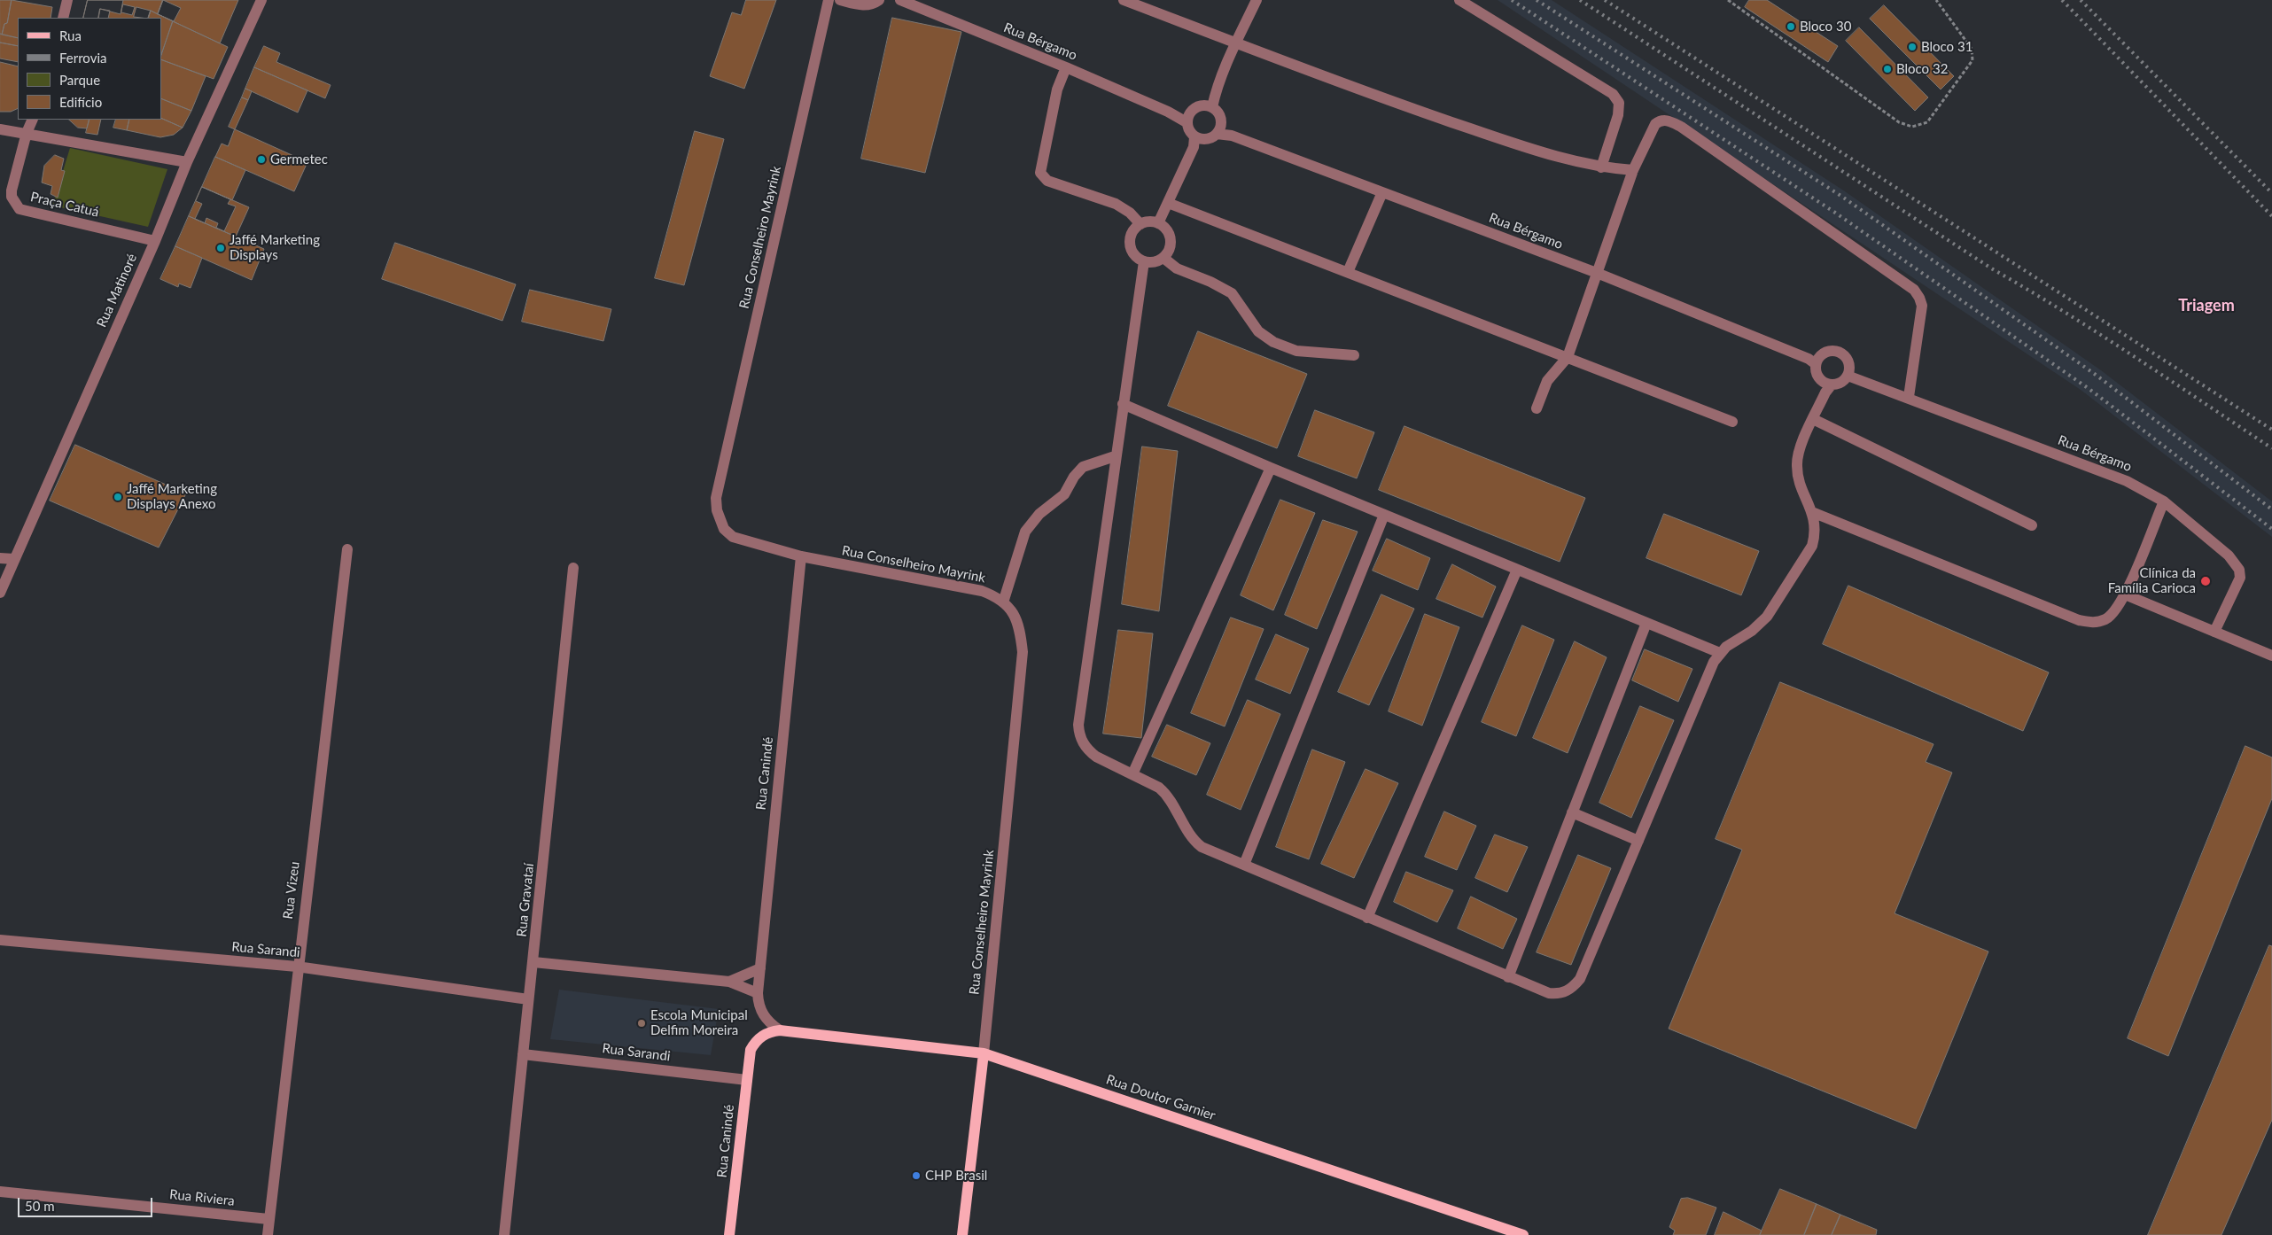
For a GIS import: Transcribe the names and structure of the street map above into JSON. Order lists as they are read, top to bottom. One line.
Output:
{"streets":{"main road":["Rua Conselheiro Mayrink","Rua Canindé","Rua Doutor Garnier"],"street":["Rua Bérgamo","Praça Catuá","Rua Matinoré","Rua Vizeu","Rua Gravataí","Rua Sarandi","Rua Riviera"]},"crossings":[["Praça Catuá","Rua Matinoré"],["Rua Conselheiro Mayrink","Rua Canindé"],["Rua Conselheiro Mayrink","Rua Doutor Garnier"],["Rua Canindé","Rua Sarandi"],["Rua Canindé","Rua Doutor Garnier"],["Rua Vizeu","Rua Sarandi"],["Rua Vizeu","Rua Riviera"],["Rua Gravataí","Rua Sarandi"]],"districts":["Triagem"],"places":["Bloco 30","Bloco 31","Bloco 32","Germetec","Jaffé Marketing Displays","Jaffé Marketing Displays Anexo","Clínica da Família Carioca","Escola Municipal Delfim Moreira","CHP Brasil"],"legend":["Rua","Ferrovia","Parque","Edifício"],"scale_bar":"50 m"}
